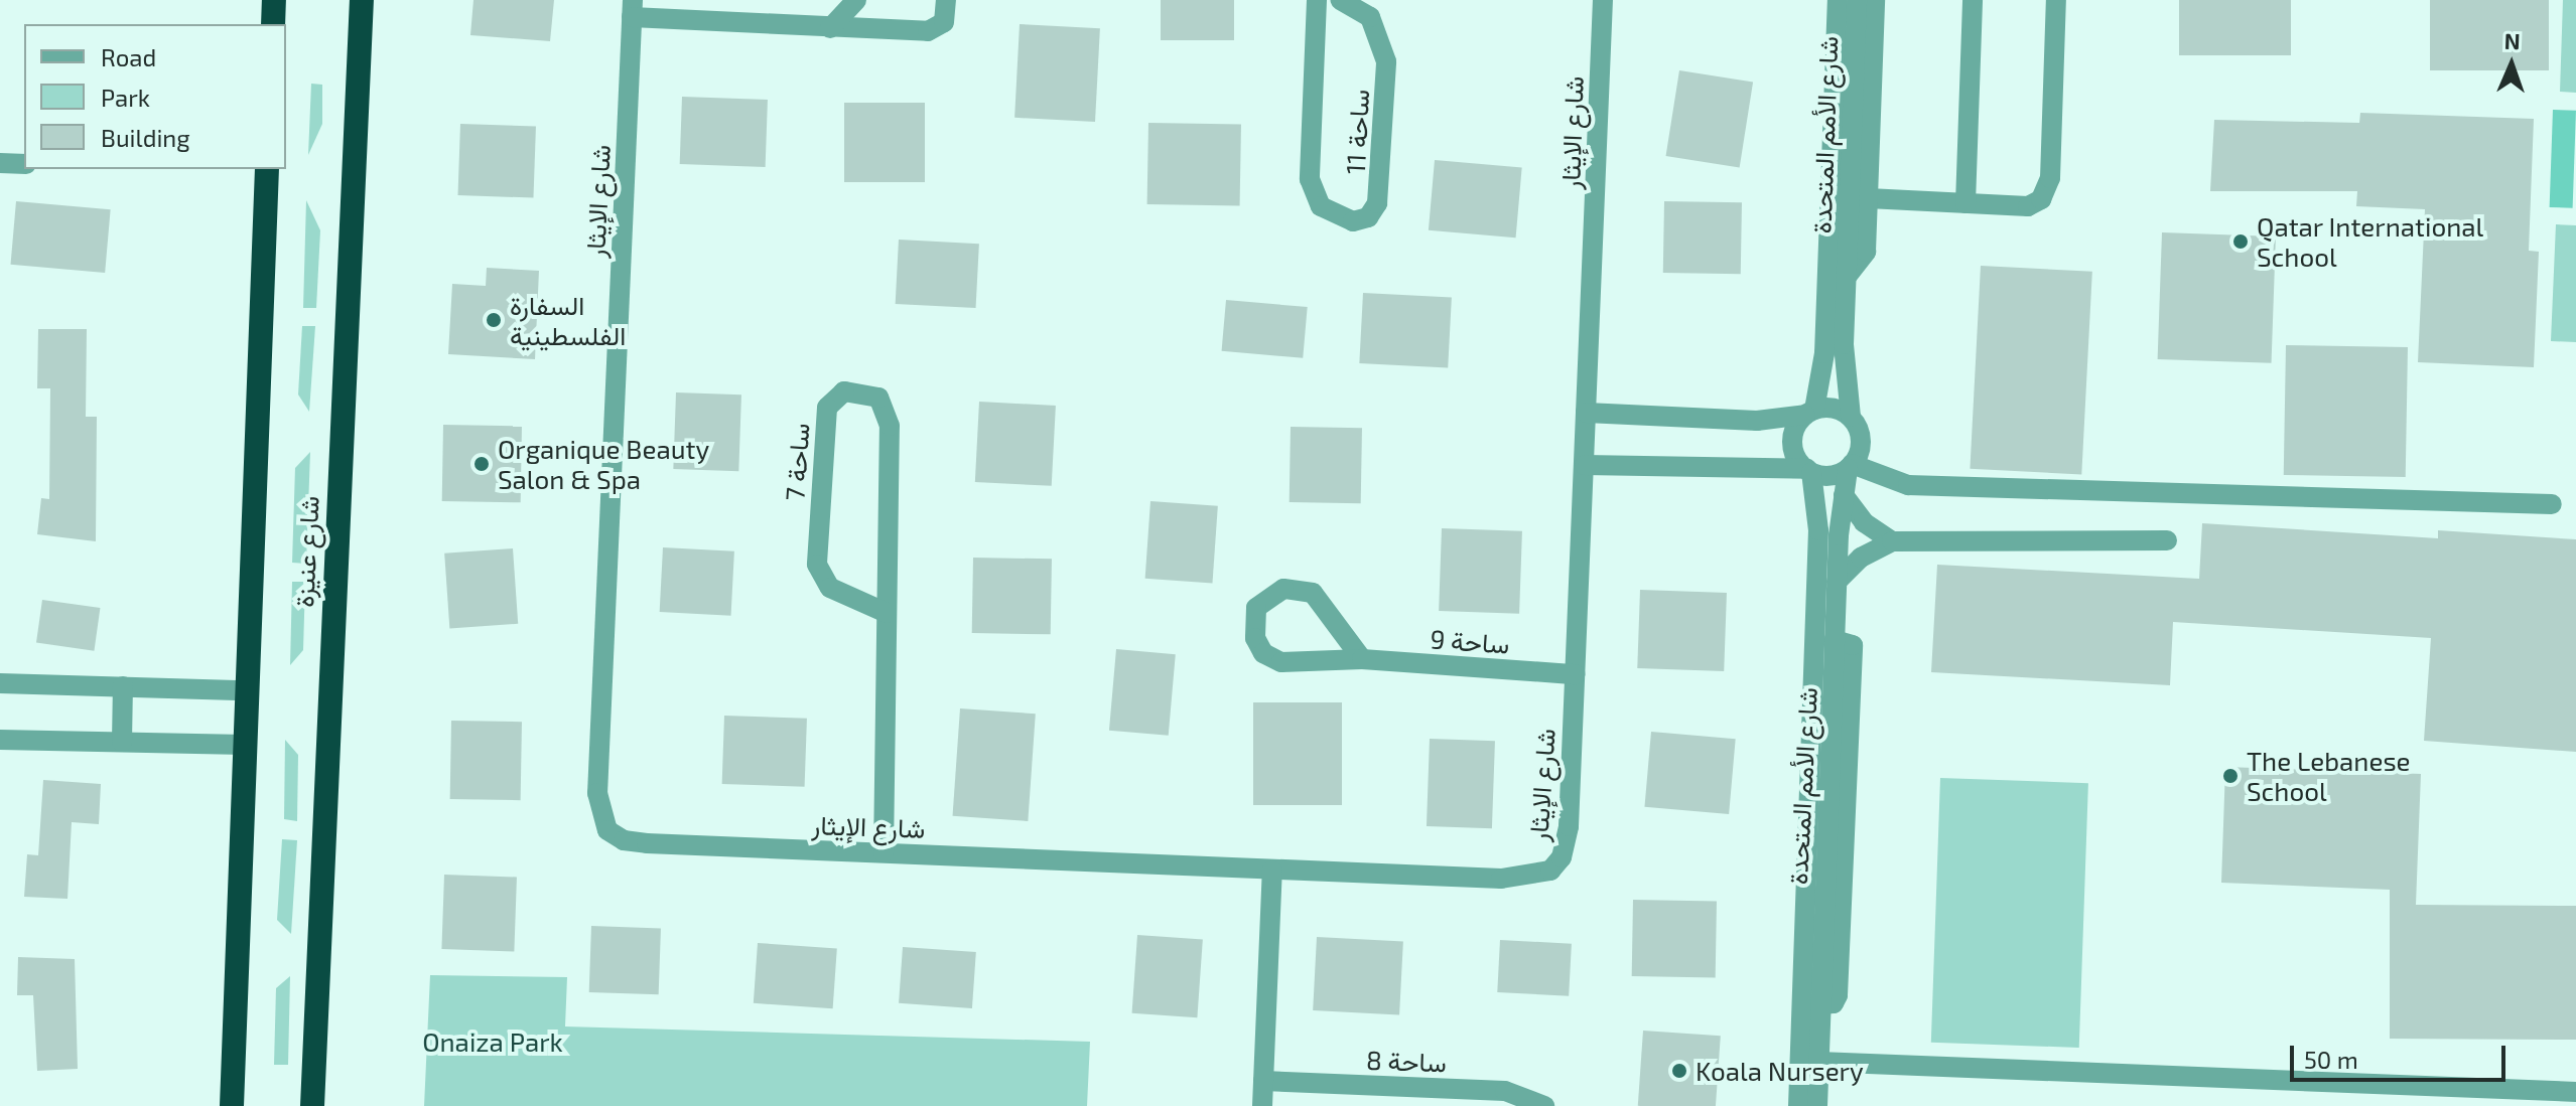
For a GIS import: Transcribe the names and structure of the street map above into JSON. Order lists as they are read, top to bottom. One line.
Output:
{"streets":{"highway":["شارع عنيزة"],"street":["ساحة 11","شارع الإيثار","شارع الأمم المتحدة","ساحة 7","ساحة 9","ساحة 8"]},"crossings":[["شارع الإيثار","ساحة 7"],["شارع الإيثار","ساحة 9"]],"parks":["Onaiza Park"],"places":["Qatar International School","السفارة الفلسطينية","Organique Beauty Salon & Spa","The Lebanese School","Koala Nursery"],"legend":["Road","Park","Building"],"scale_bar":"50 m","north":"top"}
